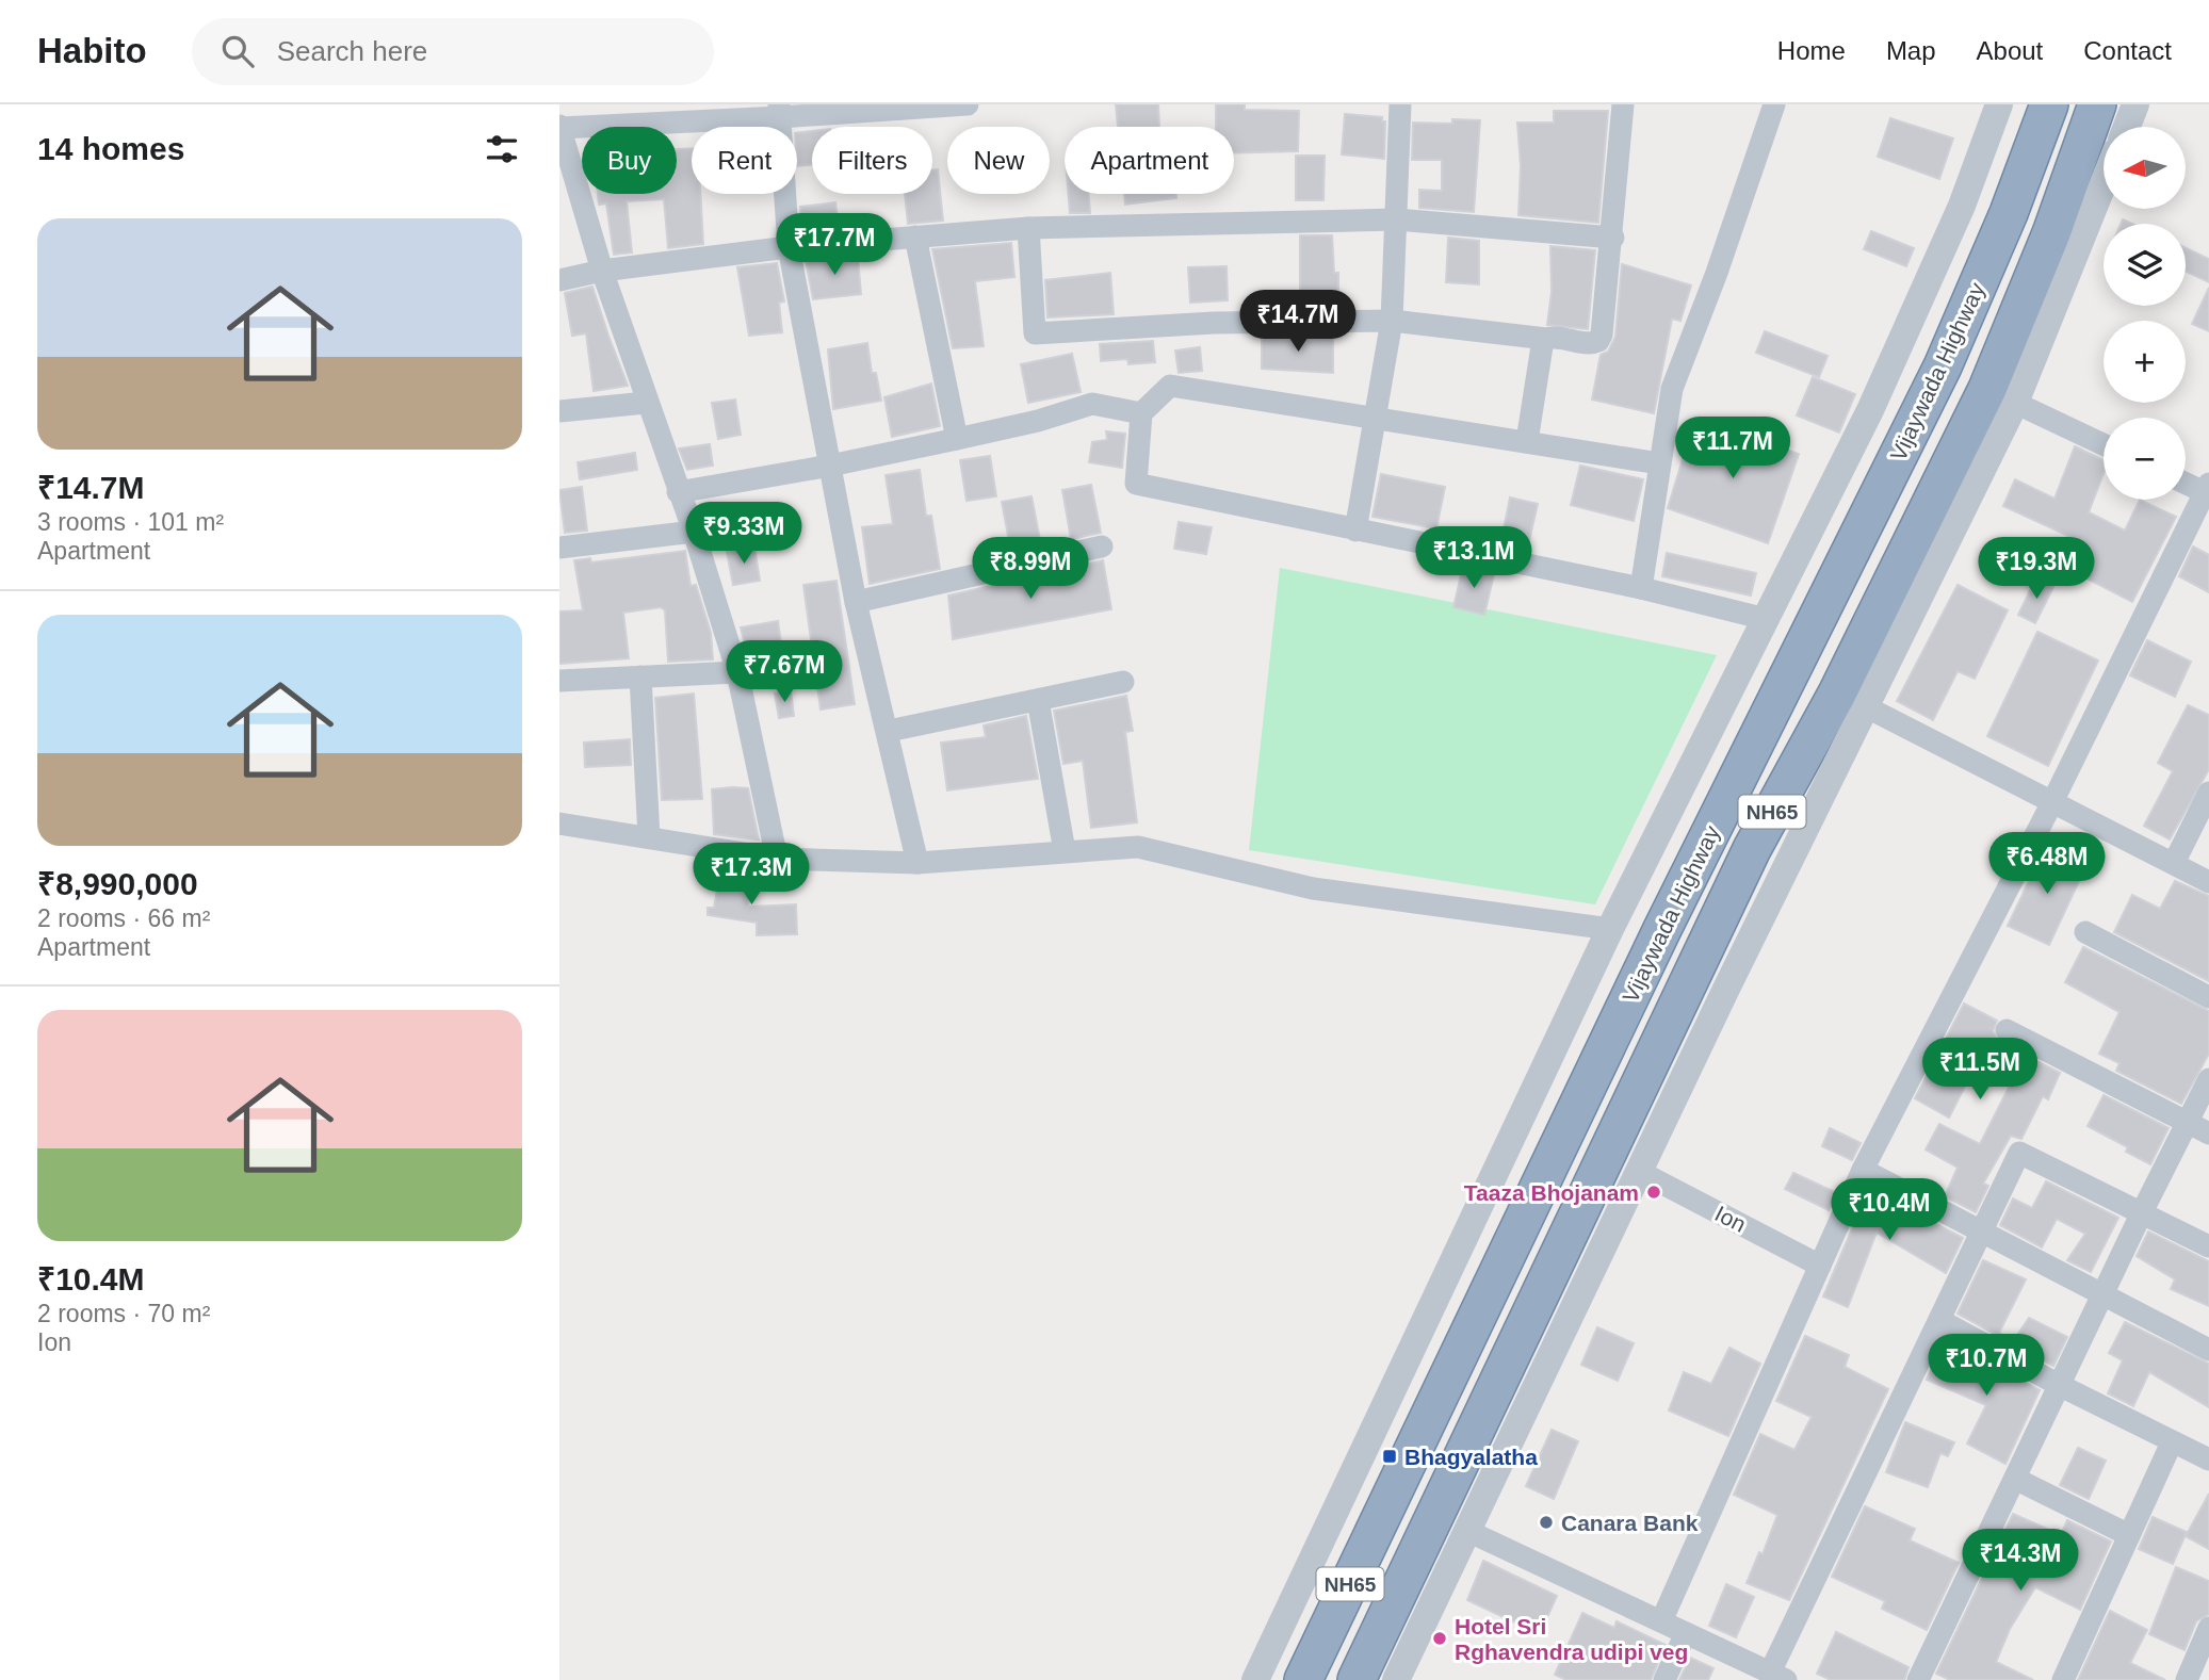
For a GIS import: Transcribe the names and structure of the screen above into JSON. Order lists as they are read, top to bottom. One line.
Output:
{"streets":{"highway":["Vijaywada Highway","NH65"],"street":["Ion"]},"places":{"other":["Taaza Bhojanam","Canara Bank","Hotel Sri Rghavendra udipi veg"],"transit":["Bhagyalatha"]},"north":"left","page":{"header":"Habito","search":"Search here","nav":["Home","Map","About","Contact"],"heading":"14 homes","map_buttons":["+","−"],"chip":["Buy","Rent","Filters","New","Apartment"],"list":[{"name":"₹14.7M","note":"3 rooms · 101 m² · Apartment"},{"name":"₹8,990,000","note":"2 rooms · 66 m² · Apartment"},{"name":"₹10.4M","note":"2 rooms · 70 m² · Ion"}],"price":["₹17.7M","₹14.7M","₹11.7M","₹9.33M","₹13.1M","₹8.99M","₹19.3M","₹7.67M","₹6.48M","₹17.3M","₹11.5M","₹10.4M","₹10.7M","₹14.3M"]}}
